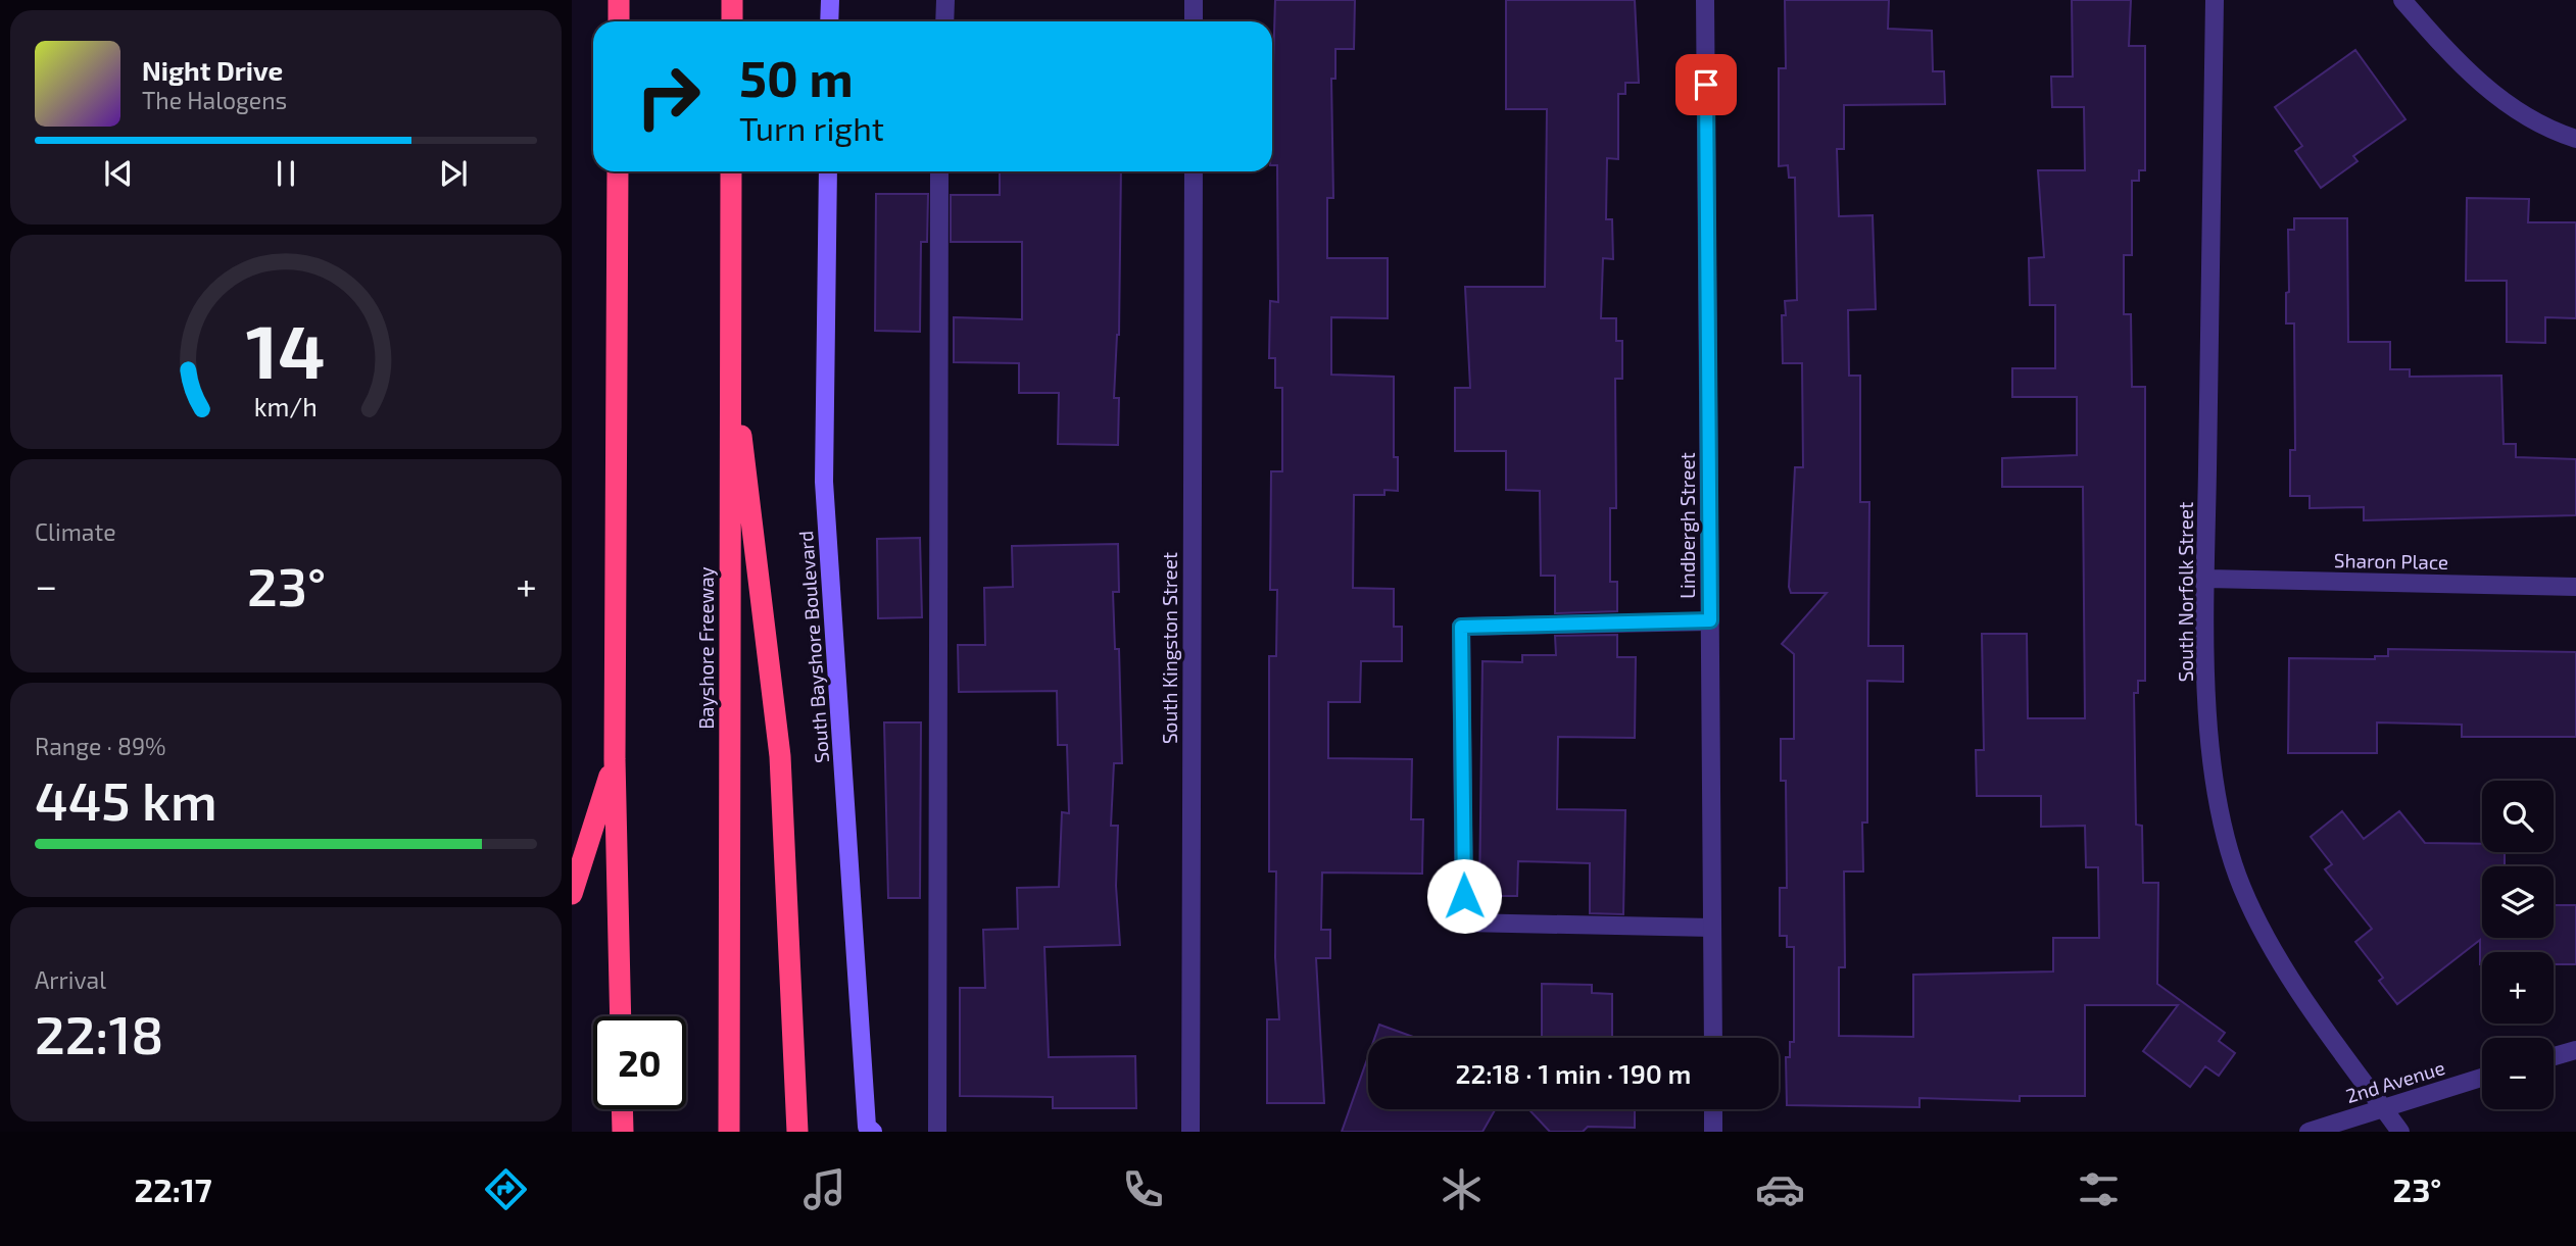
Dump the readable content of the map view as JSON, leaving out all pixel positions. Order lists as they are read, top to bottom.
{
  "streets": {
    "highway": ["Bayshore Freeway"],
    "street": [
      "Lindbergh Street",
      "Sharon Place",
      "South Norfolk Street",
      "South Bayshore Boulevard",
      "South Kingston Street",
      "2nd Avenue"
    ]
  },
  "crossings": [
    ["Sharon Place", "South Norfolk Street"],
    ["South Norfolk Street", "2nd Avenue"]
  ],
  "page": {
    "turn": ["50 m", "Turn right"],
    "song": ["Night Drive", "The Halogens"],
    "tile": [
      "Climate",
      ["Range · 89%", "445 km"],
      ["Arrival", "22:18"]
    ],
    "heat": ["−", "23°", "+"],
    "map_buttons": ["+", "−"],
    "limit": "20",
    "trip": "22:18 · 1 min · 190 m",
    "tabs": ["22:17", "23°"],
    "gauge": ["14", "km/h"]
  }
}
